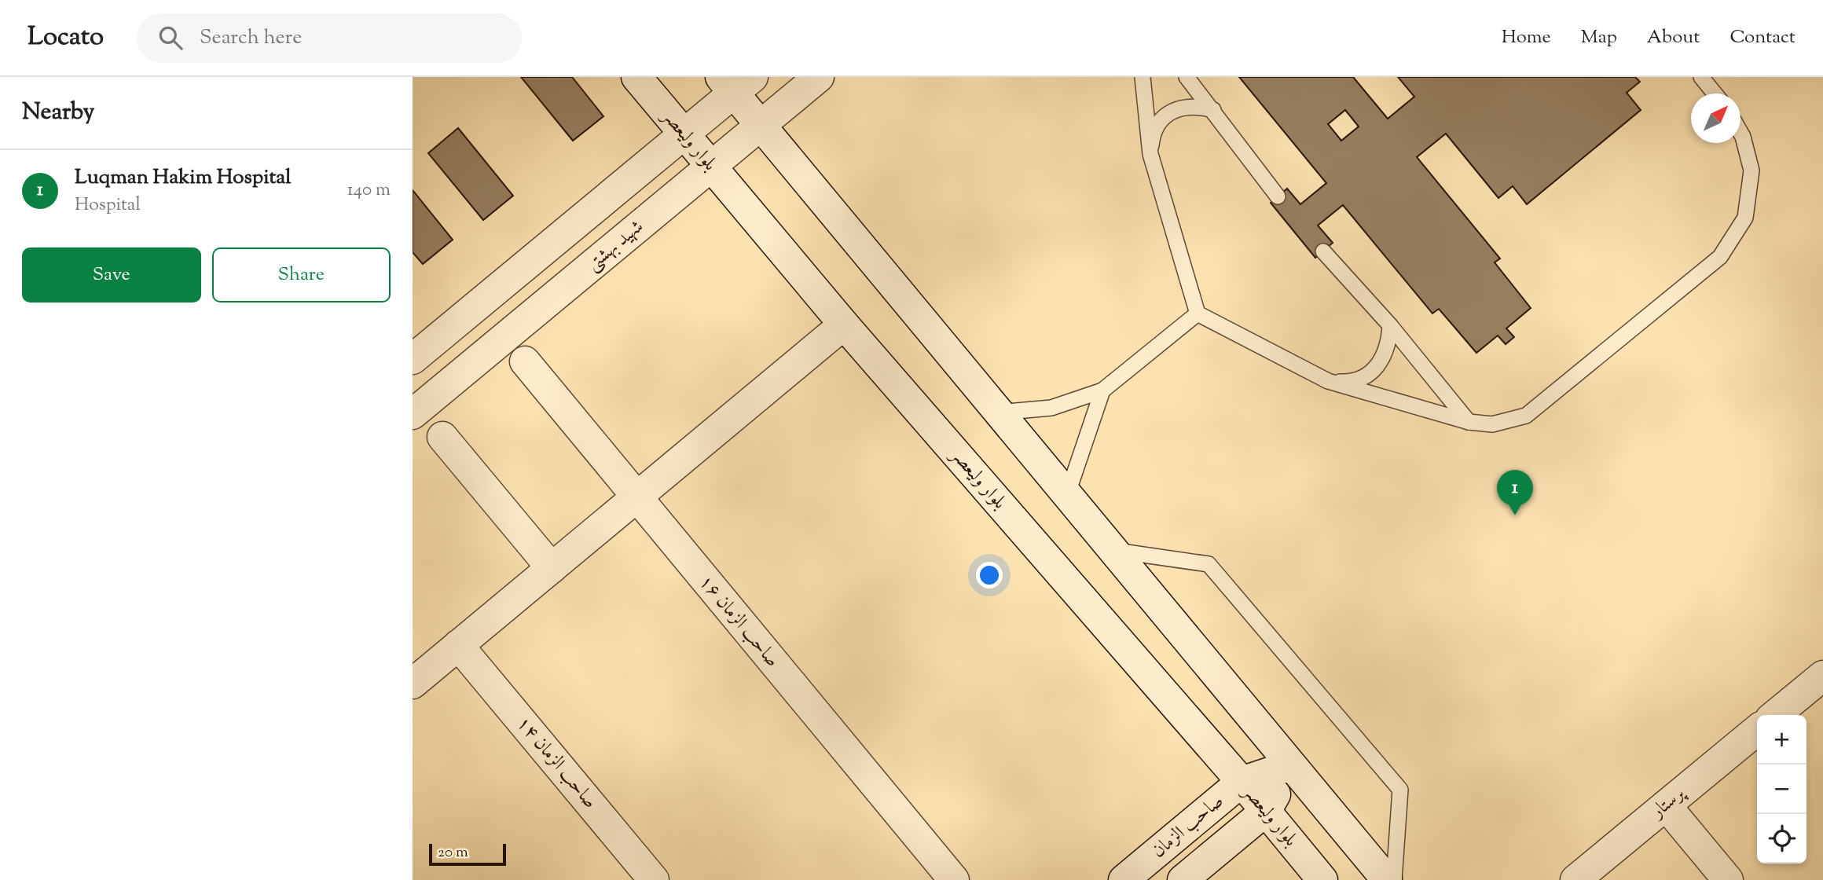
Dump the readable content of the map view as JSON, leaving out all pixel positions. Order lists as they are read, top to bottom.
{
  "streets": {
    "street": [
      "بلوار ولیعصر",
      "شهید بهشتی",
      "صاحب الزمان ۱۶",
      "صاحب الزمان ۱۴",
      "پرستار",
      "صاحب الزمان"
    ]
  },
  "crossings": [
    ["بلوار ولیعصر", "شهید بهشتی"],
    ["بلوار ولیعصر", "صاحب الزمان"]
  ],
  "scale_bar": "20 m",
  "north": "top right",
  "page": {
    "header": "Locato",
    "search": "Search here",
    "nav": [
      "Home",
      "Map",
      "About",
      "Contact"
    ],
    "heading": "Nearby",
    "list": [
      {
        "mark": "1",
        "name": "Luqman Hakim Hospital",
        "note": "Hospital",
        "value": "140 m"
      }
    ],
    "buttons": ["Save", "Share"],
    "pins": "1",
    "map_buttons": ["+", "−"],
    "scale": "20 m"
  }
}
